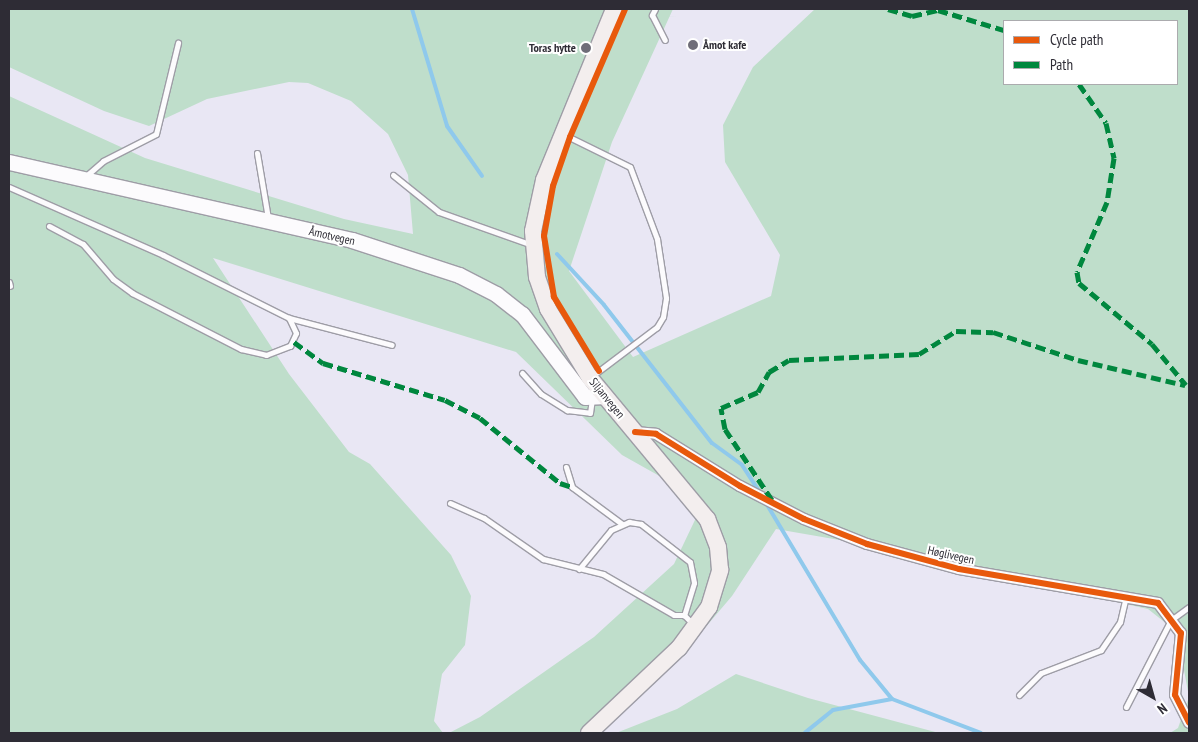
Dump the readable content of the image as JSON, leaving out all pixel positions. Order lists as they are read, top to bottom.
{
  "streets": {
    "main road": ["Åmotvegen", "Siljanvegen"],
    "street": ["Høglivegen"]
  },
  "crossings": [
    ["Åmotvegen", "Siljanvegen"],
    ["Siljanvegen", "Høglivegen"]
  ],
  "places": ["Åmot kafe", "Toras hytte"],
  "legend": ["Cycle path", "Path"],
  "north": "bottom right"
}
